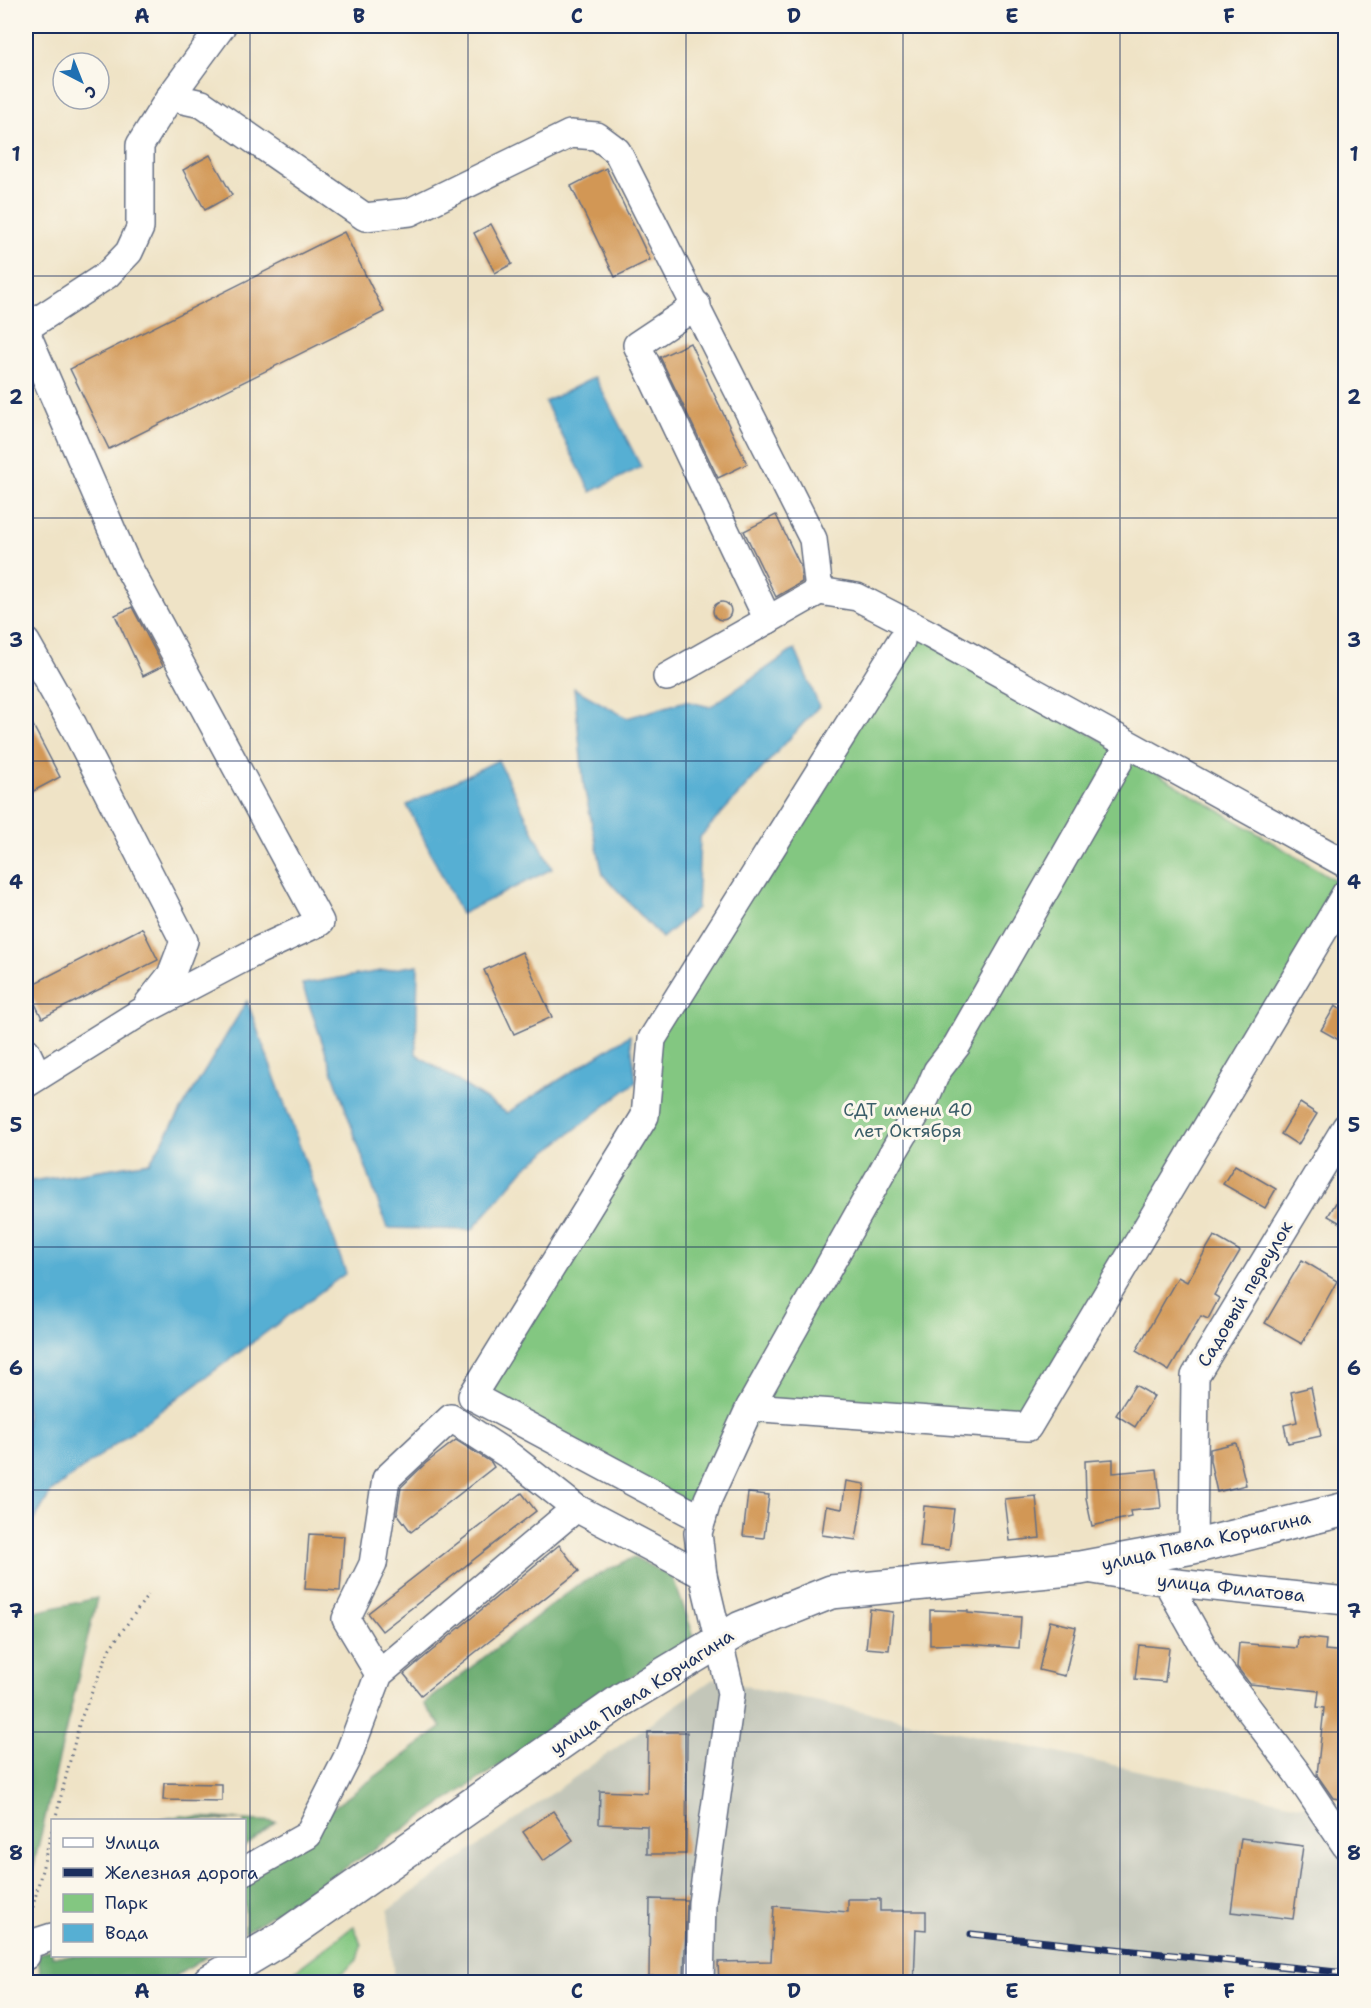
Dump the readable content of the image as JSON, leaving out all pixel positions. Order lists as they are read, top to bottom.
{
  "streets": {
    "main road": ["улица Павла Корчагина"],
    "street": ["Садовый переулок", "улица Филатова"]
  },
  "crossings": [
    ["Садовый переулок", "улица Павла Корчагина"],
    ["Садовый переулок", "улица Филатова"],
    ["улица Павла Корчагина", "улица Филатова"]
  ],
  "parks": ["СДТ имени 40 лет Октября"],
  "legend": [
    "Улица",
    "Железная дорога",
    "Парк",
    "Вода"
  ],
  "north": "bottom right",
  "grid": {
    "columns": [
      "A",
      "B",
      "C",
      "D",
      "E",
      "F"
    ],
    "rows": [
      "1",
      "2",
      "3",
      "4",
      "5",
      "6",
      "7",
      "8"
    ]
  }
}
